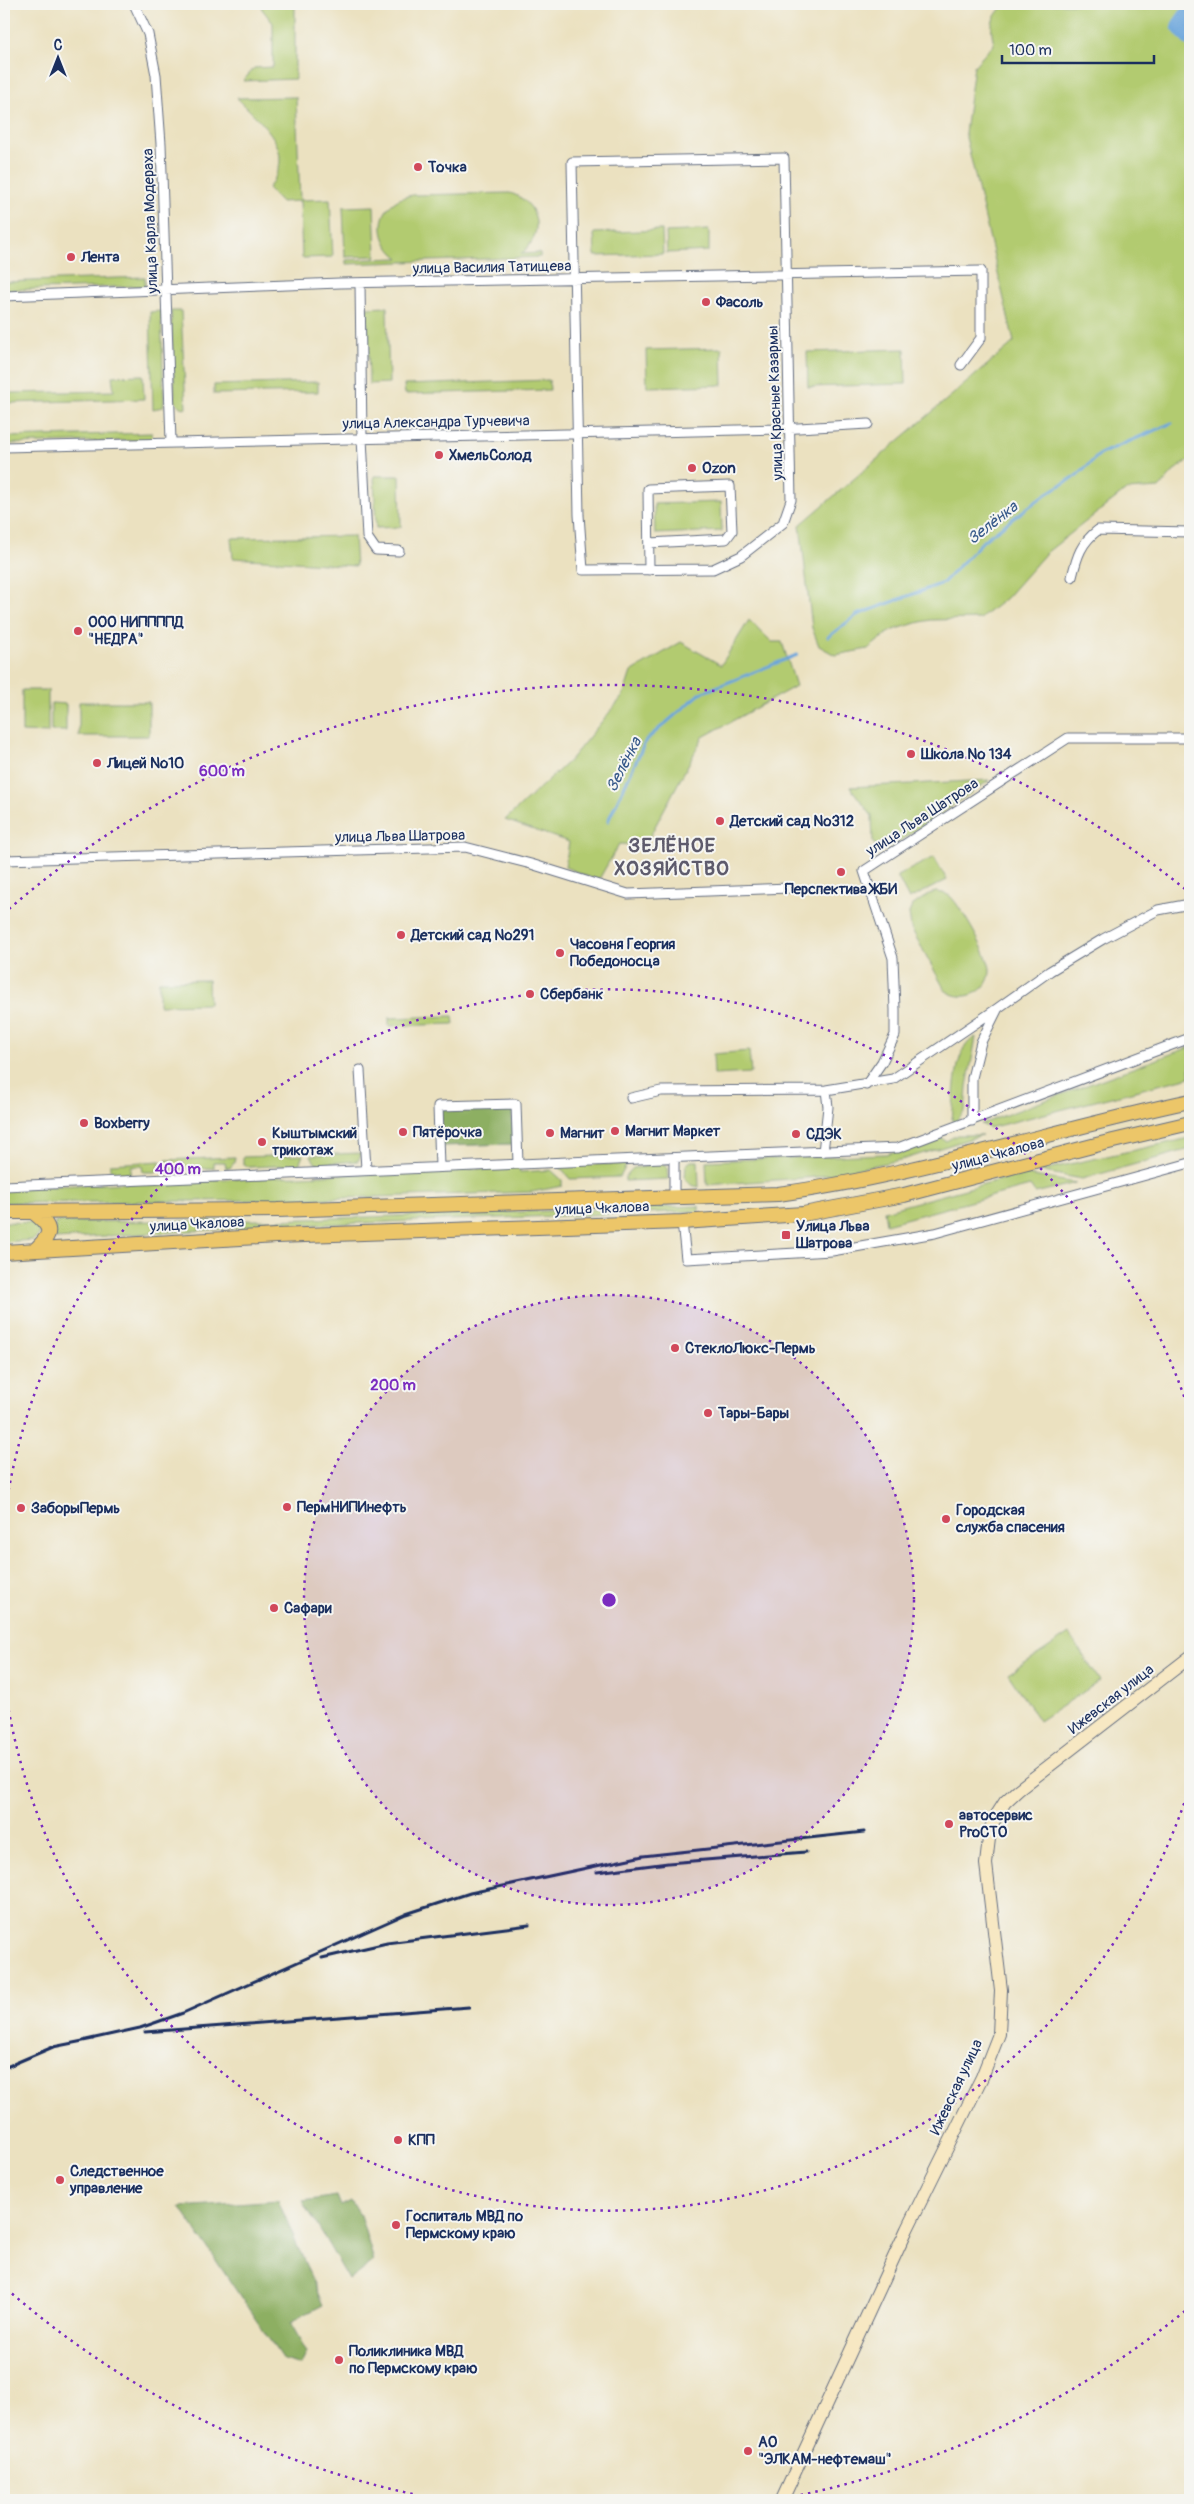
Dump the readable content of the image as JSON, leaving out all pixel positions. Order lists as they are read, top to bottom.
{
  "streets": {
    "main road": ["улица Чкалова"],
    "street": [
      "улица Карла Модераха",
      "улица Василия Татищева",
      "улица Красные Казармы",
      "улица Александра Турчевича",
      "улица Льва Шатрова",
      "Ижевская улица"
    ]
  },
  "crossings": [
    ["улица Карла Модераха", "улица Василия Татищева"],
    ["улица Карла Модераха", "улица Александра Турчевича"],
    ["улица Василия Татищева", "улица Красные Казармы"],
    ["улица Красные Казармы", "улица Александра Турчевича"]
  ],
  "districts": ["ЗЕЛЁНОЕ ХОЗЯЙСТВО"],
  "water": ["Зелёнка"],
  "places": {
    "other": [
      "Точка",
      "Лента",
      "Фасоль",
      "ХмельСолод",
      "Ozon",
      "ООО НИППППД \"НЕДРА\"",
      "Школа № 134",
      "Лицей №10",
      "Детский сад №312",
      "Перспектива ЖБИ",
      "Детский сад №291",
      "Часовня Георгия Победоносца",
      "Сбербанк",
      "Boxberry",
      "Магнит Маркет",
      "Пятёрочка",
      "Магнит",
      "СДЭК",
      "Кыштымский трикотаж",
      "СтеклоЛюкс-Пермь",
      "Тары-Бары",
      "ПермНИПИнефть",
      "ЗаборыПермь",
      "Городская служба спасения",
      "Сафари",
      "автосервис ProСТО",
      "КПП",
      "Следственное управление",
      "Госпиталь МВД по Пермскому краю",
      "Поликлиника МВД по Пермскому краю",
      "АО \"ЭЛКАМ-нефтемаш\""
    ],
    "transit": ["Улица Льва Шатрова"]
  },
  "scale_bar": "100 m",
  "north": "top",
  "rings": ["600 m", "400 m", "200 m"]
}
